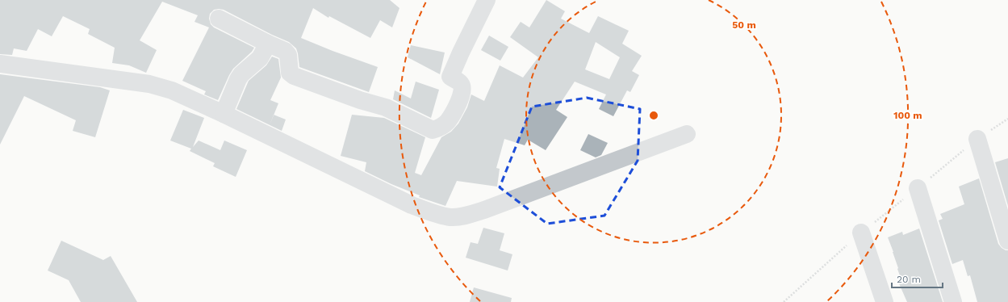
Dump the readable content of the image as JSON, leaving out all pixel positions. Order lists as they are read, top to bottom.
{
  "scale_bar": "20 m",
  "rings": ["50 m", "100 m"]
}
